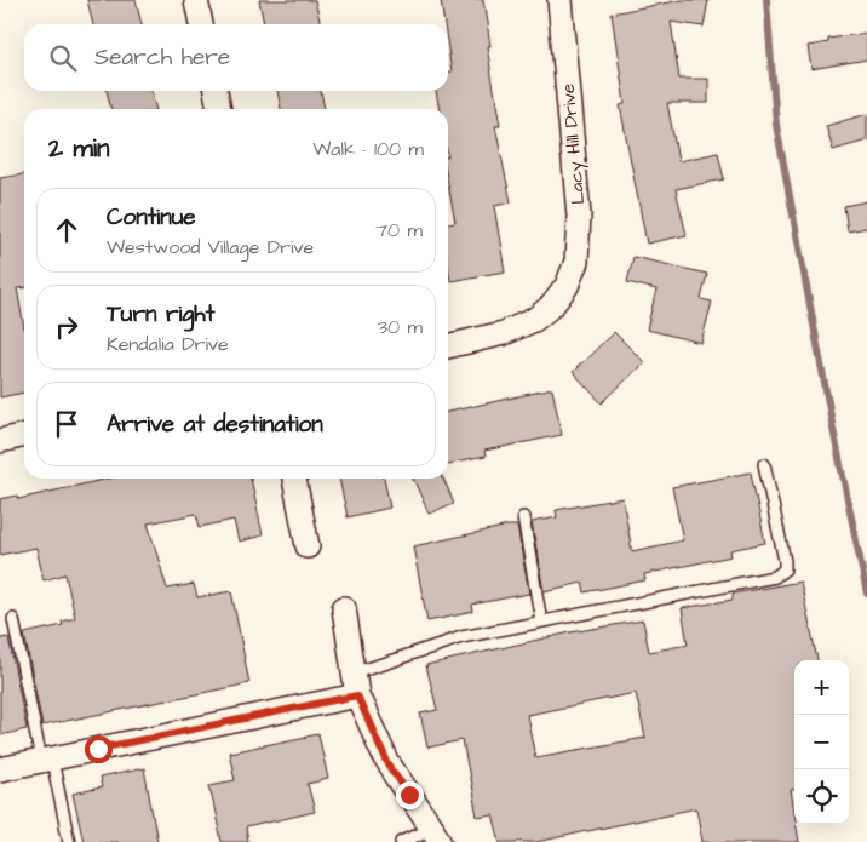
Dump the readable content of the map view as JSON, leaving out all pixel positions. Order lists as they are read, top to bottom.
{
  "streets": {
    "street": ["Lacy Hill Drive"]
  },
  "page": {
    "search": "Search here",
    "heading": ["2 min", "Walk · 100 m"],
    "list": [
      ["Continue", "Westwood Village Drive", "70 m"],
      ["Turn right", "Kendalia Drive", "30 m"],
      "Arrive at destination"
    ],
    "map_buttons": ["+", "−"]
  }
}
